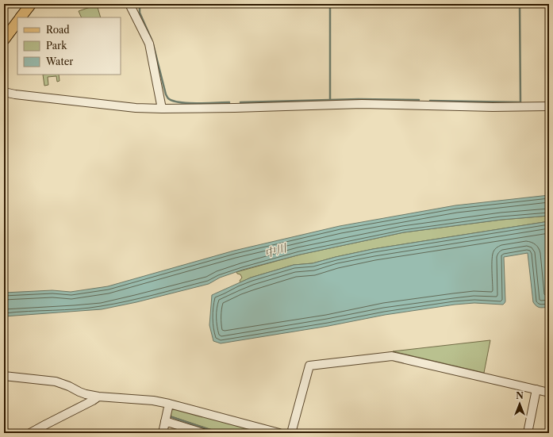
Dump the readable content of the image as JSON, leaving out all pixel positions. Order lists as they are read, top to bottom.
{
  "water": ["中川"],
  "legend": ["Road", "Park", "Water"],
  "north": "top"
}
